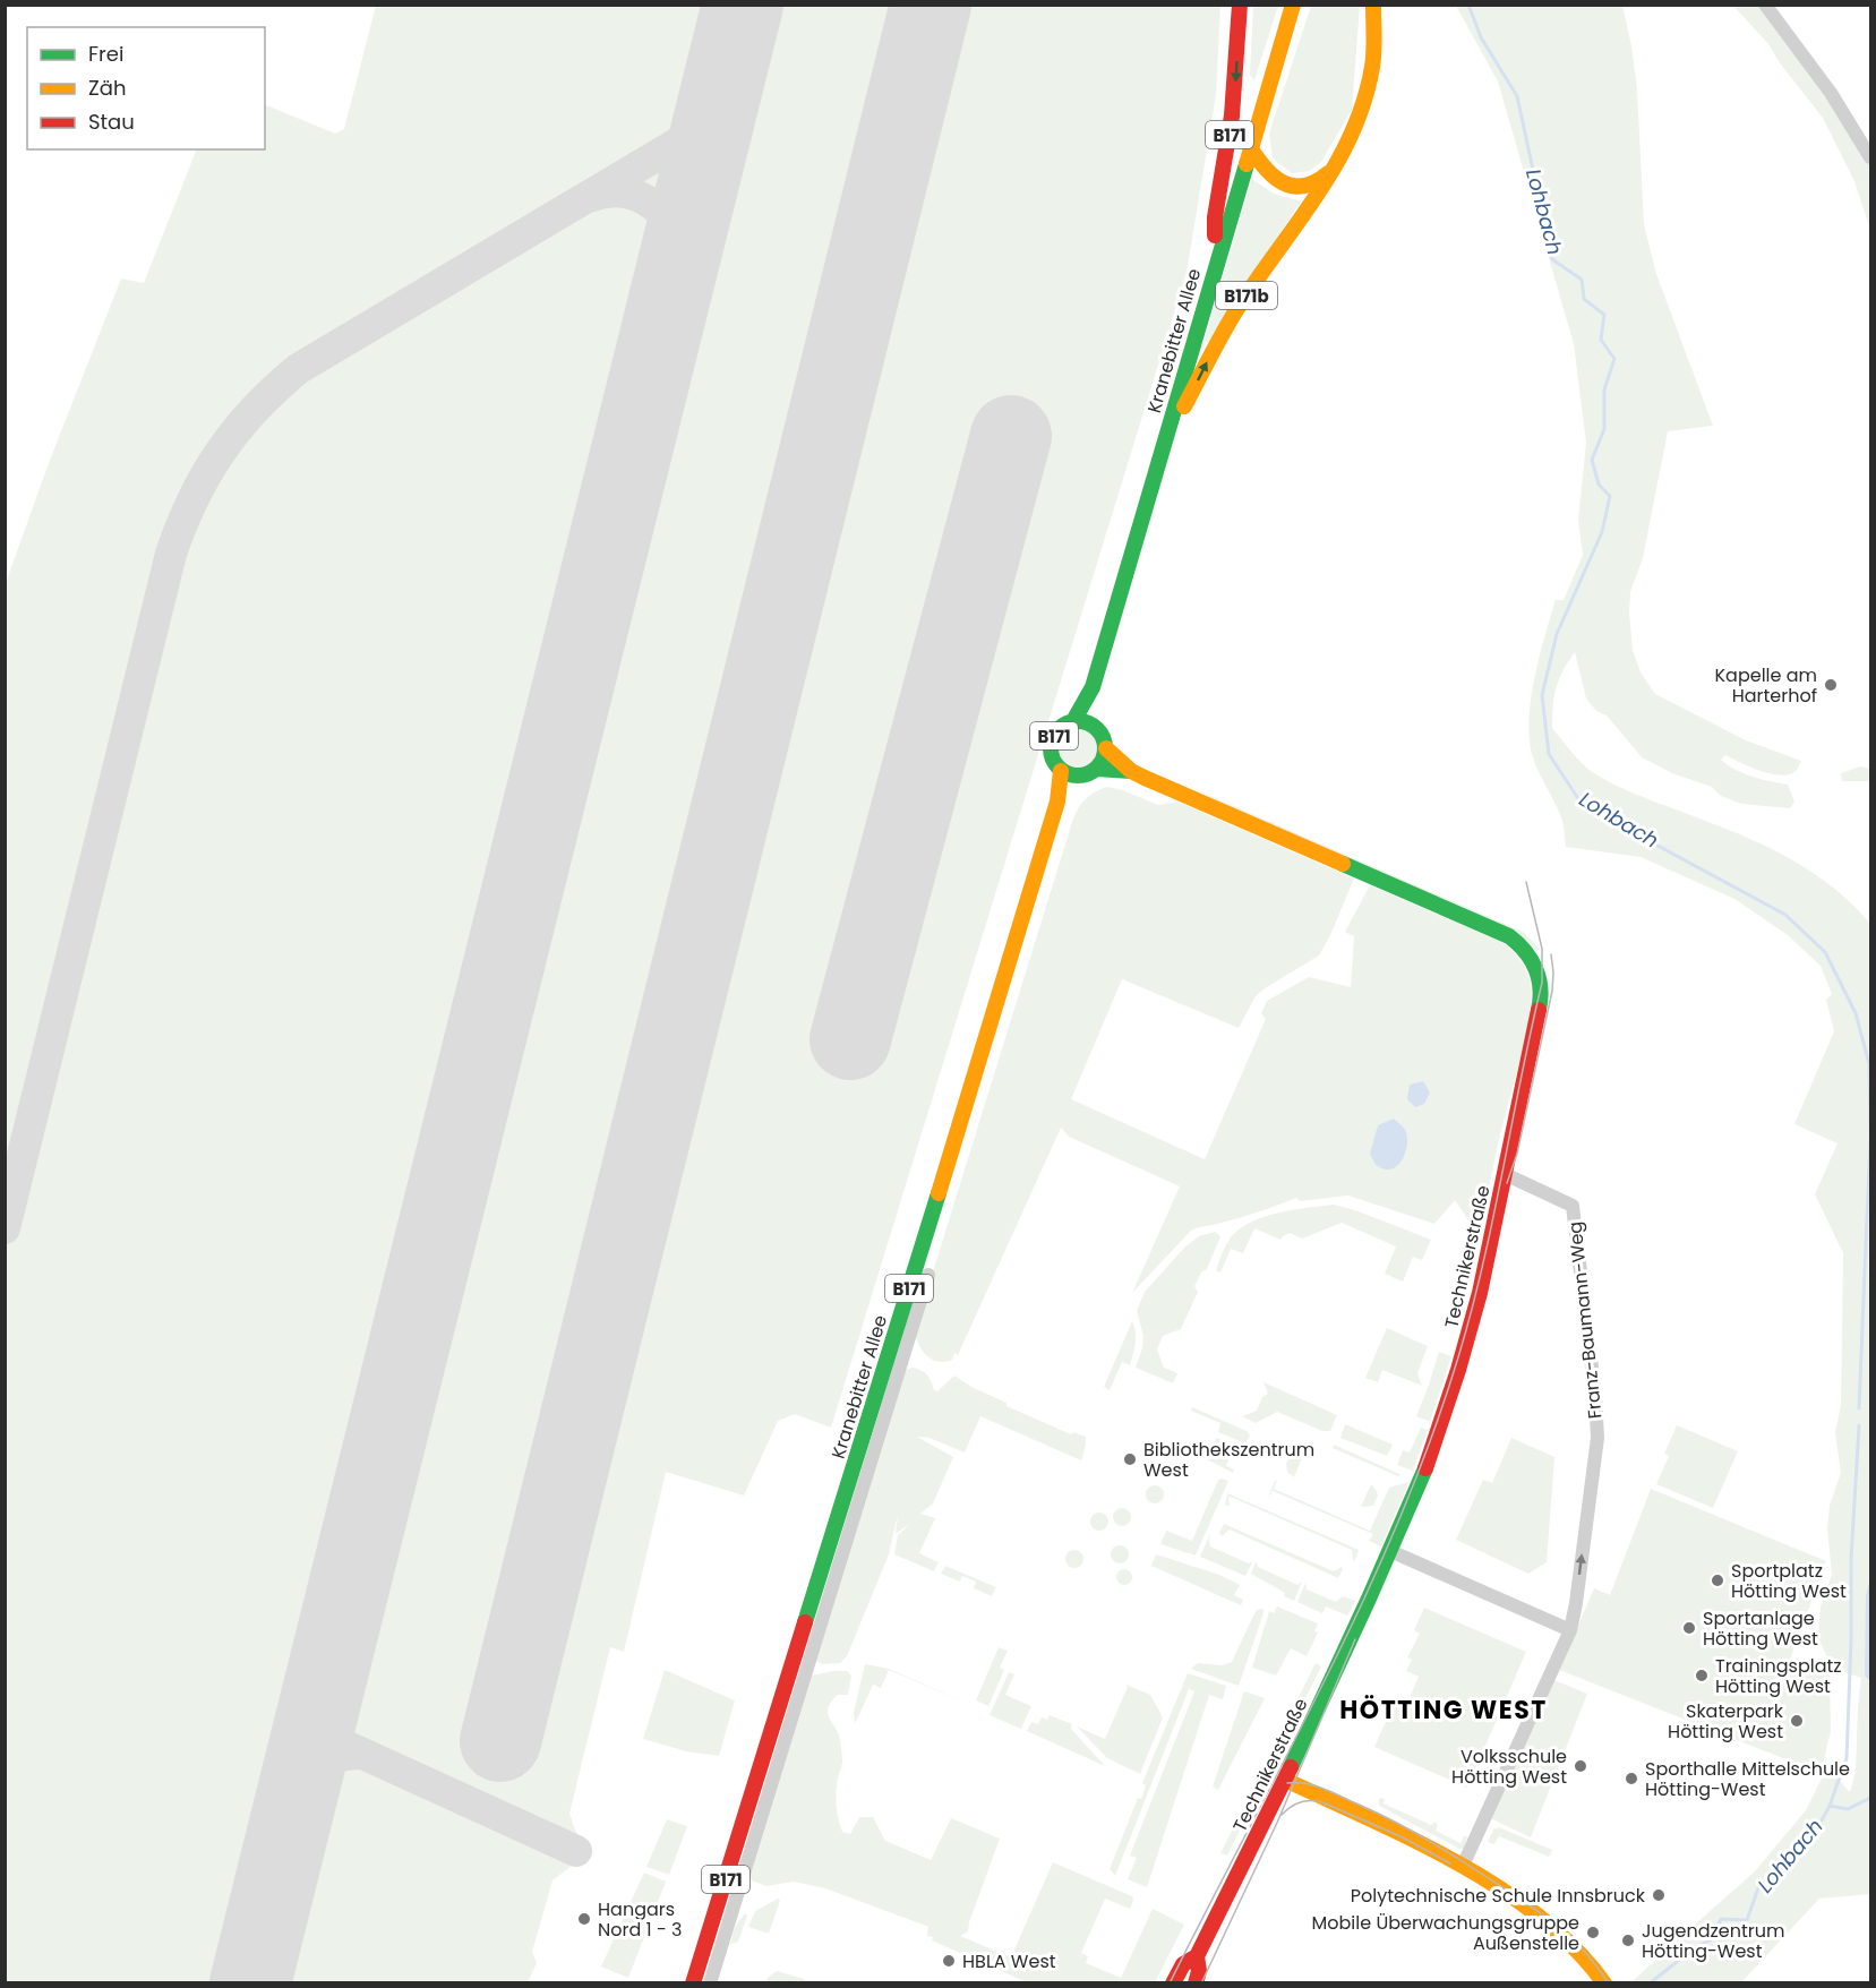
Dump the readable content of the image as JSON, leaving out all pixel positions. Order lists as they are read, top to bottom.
{
  "streets": {
    "main road": [
      "B171",
      "B171b",
      "Kranebitter Allee",
      "Technikerstraße"
    ],
    "street": ["Franz-Baumann-Weg"]
  },
  "crossings": [
    ["B171", "Kranebitter Allee"],
    ["B171", "Technikerstraße"],
    ["B171b", "Kranebitter Allee"],
    ["Kranebitter Allee", "Technikerstraße"],
    ["Technikerstraße", "Franz-Baumann-Weg"]
  ],
  "one_way": ["Franz-Baumann-Weg"],
  "districts": ["HÖTTING WEST"],
  "water": ["Lohbach"],
  "places": [
    "Kapelle am Harterhof",
    "Bibliothekszentrum West",
    "Sportplatz Hötting West",
    "Sportanlage Hötting West",
    "Trainingsplatz Hötting West",
    "Skaterpark Hötting West",
    "Volksschule Hötting West",
    "Sporthalle Mittelschule Hötting-West",
    "Polytechnische Schule Innsbruck",
    "Hangars Nord 1 - 3",
    "Mobile Überwachungsgruppe Außenstelle",
    "Jugendzentrum Hötting-West",
    "HBLA West"
  ],
  "legend": ["Frei", "Zäh", "Stau"]
}
